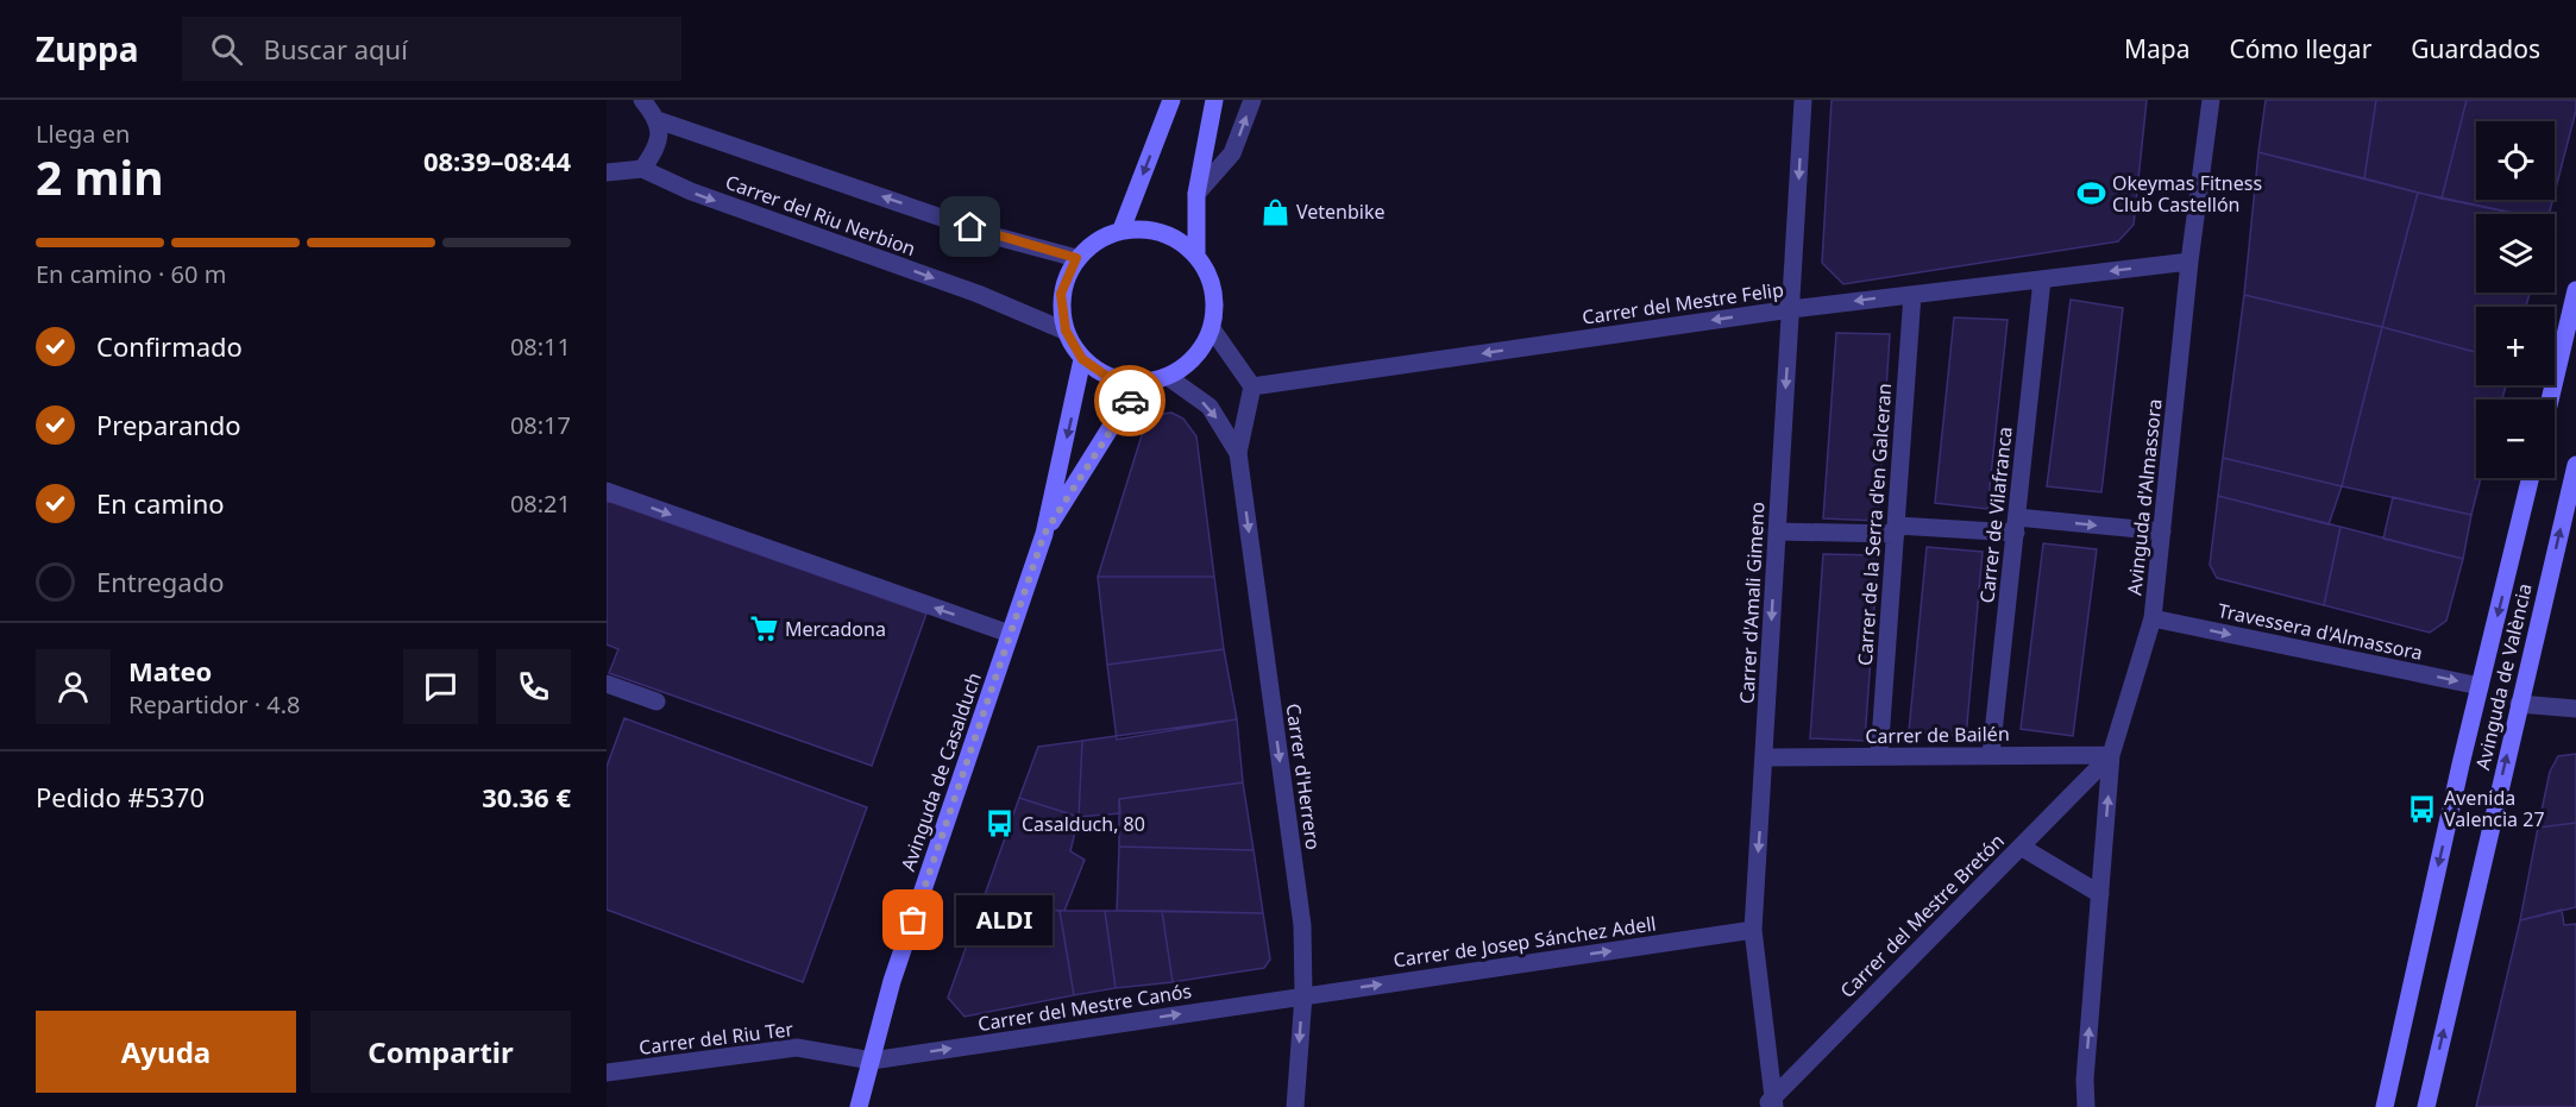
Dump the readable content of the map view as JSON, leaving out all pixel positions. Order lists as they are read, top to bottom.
{
  "streets": {
    "main road": ["Avinguda de València", "Avinguda de Casalduch"],
    "street": [
      "Carrer del Riu Nerbion",
      "Carrer del Mestre Felip",
      "Avinguda d'Almassora",
      "Carrer de Vilafranca",
      "Carrer de la Serra d'en Galceran",
      "Carrer d'Amali Gimeno",
      "Travessera d'Almassora",
      "Carrer de Bailén",
      "Carrer d'Herrero",
      "Carrer del Mestre Bretón",
      "Carrer de Josep Sánchez Adell",
      "Carrer del Mestre Canós",
      "Carrer del Riu Ter"
    ]
  },
  "crossings": [
    ["Carrer del Riu Nerbion", "Avinguda de Casalduch"],
    ["Carrer del Riu Nerbion", "Carrer d'Herrero"],
    ["Carrer del Mestre Felip", "Avinguda d'Almassora"],
    ["Carrer del Mestre Felip", "Carrer de Vilafranca"],
    ["Carrer del Mestre Felip", "Carrer de la Serra d'en Galceran"],
    ["Carrer del Mestre Felip", "Carrer d'Amali Gimeno"],
    ["Carrer del Mestre Felip", "Carrer d'Herrero"],
    ["Avinguda d'Almassora", "Travessera d'Almassora"],
    ["Avinguda d'Almassora", "Carrer de Bailén"],
    ["Avinguda d'Almassora", "Carrer del Mestre Bretón"],
    ["Carrer de Vilafranca", "Carrer de Bailén"],
    ["Carrer de la Serra d'en Galceran", "Carrer de Bailén"],
    ["Carrer d'Amali Gimeno", "Carrer de Bailén"],
    ["Carrer d'Amali Gimeno", "Carrer del Mestre Bretón"],
    ["Carrer d'Amali Gimeno", "Carrer de Josep Sánchez Adell"],
    ["Travessera d'Almassora", "Avinguda de València"],
    ["Carrer de Bailén", "Carrer del Mestre Bretón"],
    ["Avinguda de Casalduch", "Carrer d'Herrero"],
    ["Avinguda de Casalduch", "Carrer del Mestre Canós"],
    ["Avinguda de Casalduch", "Carrer del Riu Ter"],
    ["Carrer d'Herrero", "Carrer de Josep Sánchez Adell"],
    ["Carrer d'Herrero", "Carrer del Mestre Canós"],
    ["Carrer de Josep Sánchez Adell", "Carrer del Mestre Canós"],
    ["Carrer del Mestre Canós", "Carrer del Riu Ter"]
  ],
  "one_way": [
    "Carrer del Mestre Felip",
    "Carrer d'Amali Gimeno",
    "Travessera d'Almassora",
    "Carrer d'Herrero",
    "Carrer de Josep Sánchez Adell",
    "Carrer del Mestre Canós"
  ],
  "places": {
    "sports": ["Okeymas Fitness Club Castellón"],
    "shop": ["Vetenbike"],
    "supermarket": ["Mercadona"],
    "bus stop": ["Avenida Valencia 27", "Casalduch, 80"],
    "other": ["ALDI"]
  },
  "page": {
    "header": "Zuppa",
    "search": "Buscar aquí",
    "nav": ["Mapa", "Cómo llegar", "Guardados"],
    "heading": ["2 min", "Llega en", "08:39–08:44"],
    "panel": [
      "Mateo",
      "Repartidor · 4.8",
      "Pedido #5370",
      "30.36 €"
    ],
    "map_buttons": ["+", "−"],
    "bar": "En camino · 60 m",
    "list": [
      ["Confirmado", "08:11"],
      ["Preparando", "08:17"],
      ["En camino", "08:21"],
      "Entregado"
    ],
    "bubble": "ALDI",
    "buttons": ["Ayuda", "Compartir"]
  }
}
